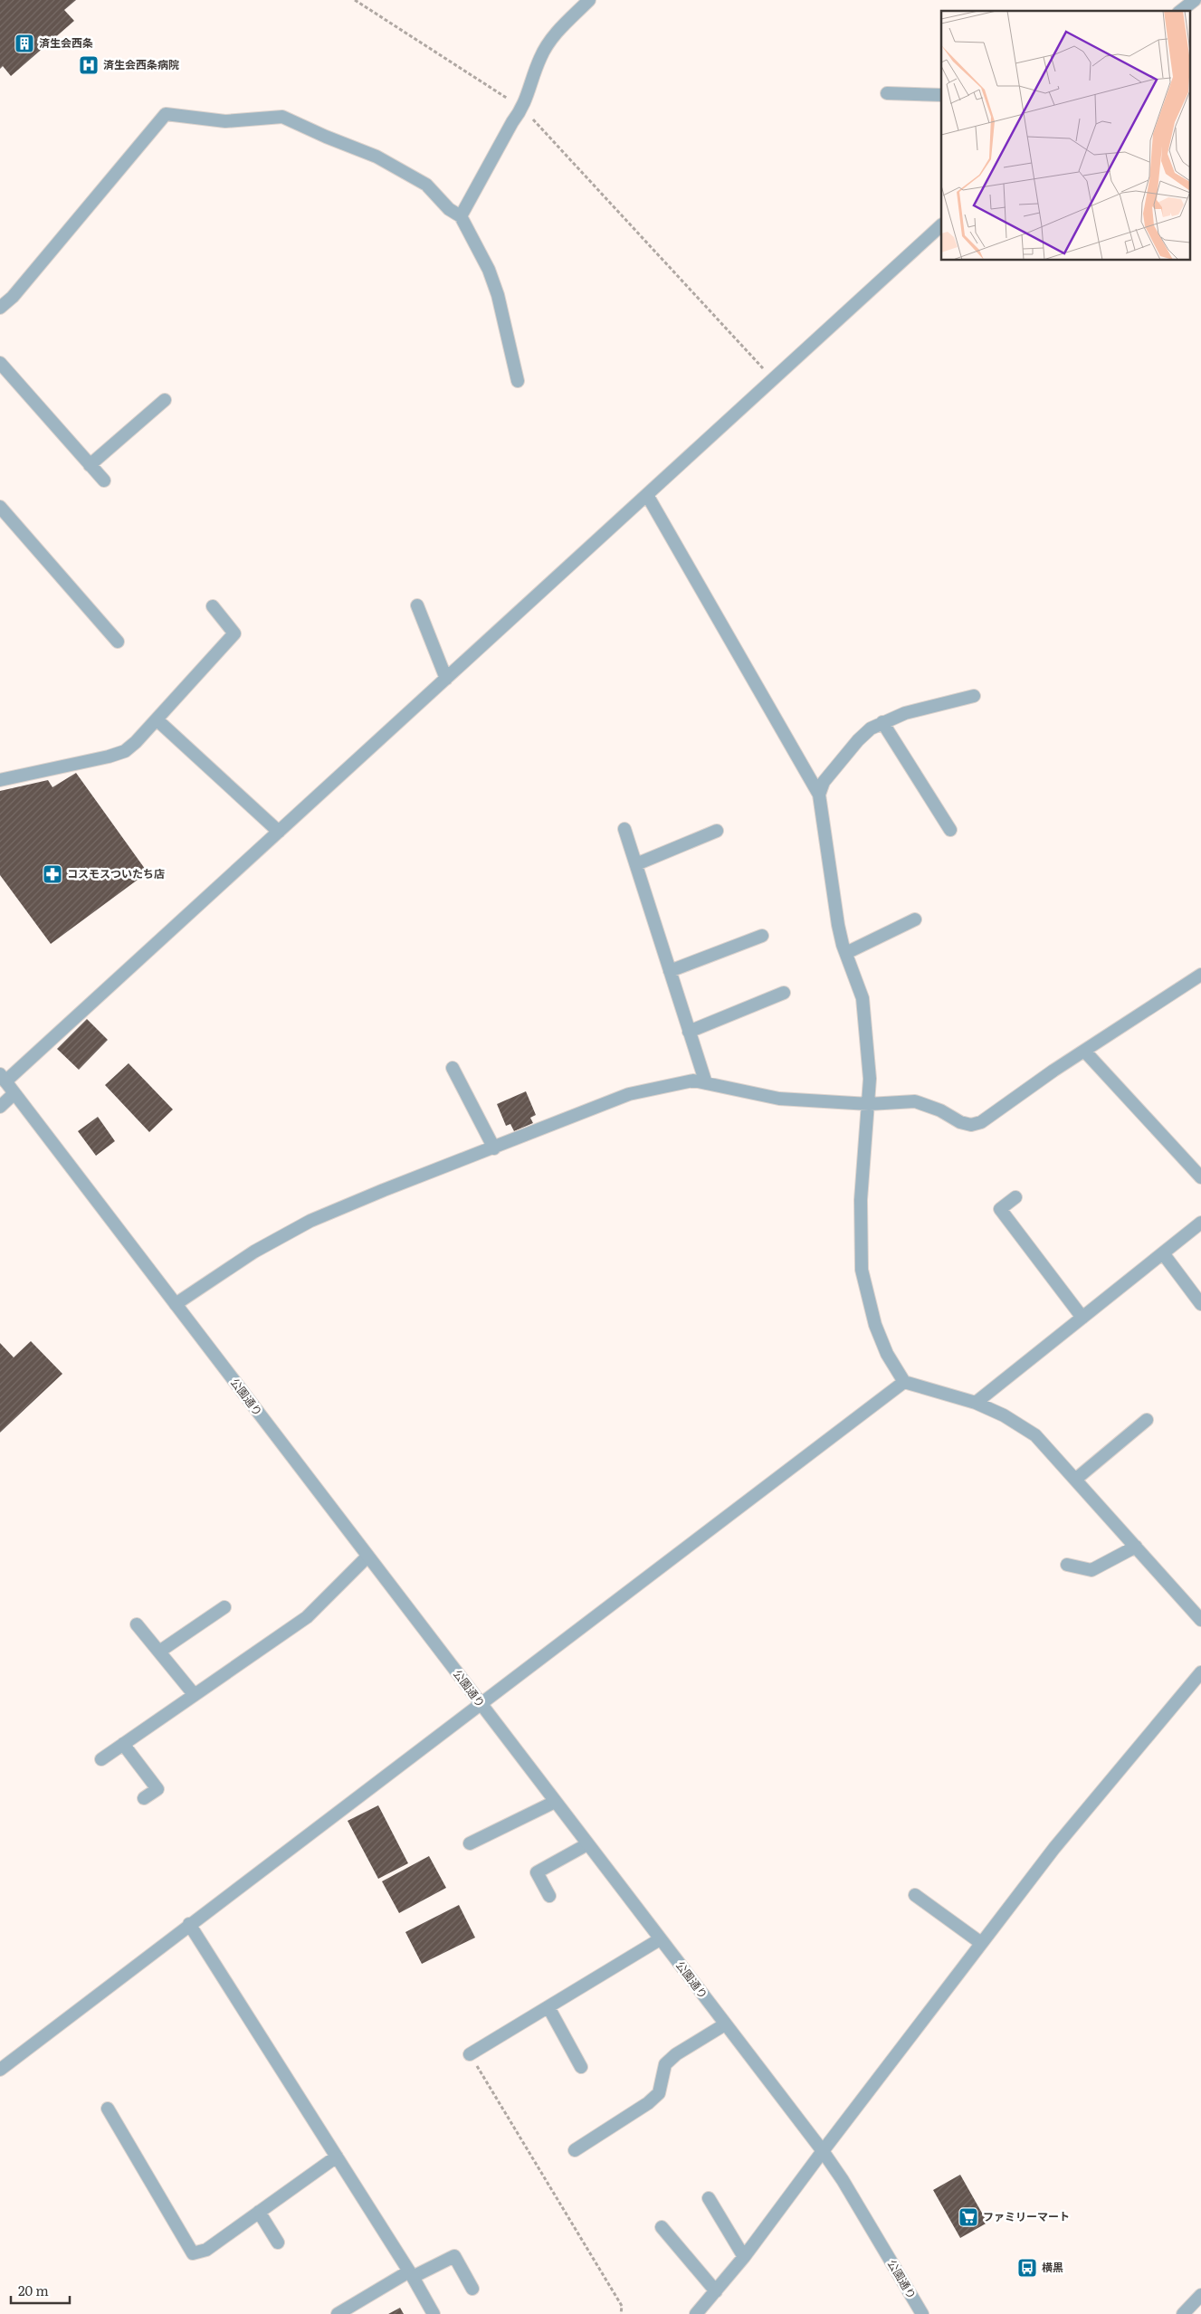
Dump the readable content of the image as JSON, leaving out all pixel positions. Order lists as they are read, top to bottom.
{
  "streets": {
    "street": ["公園通り"]
  },
  "places": {
    "building": ["済生会西条"],
    "hospital": ["済生会西条病院"],
    "pharmacy": ["コスモスついたち店"],
    "supermarket": ["ファミリーマート"],
    "bus stop": ["横黒"]
  },
  "scale_bar": "20 m"
}
